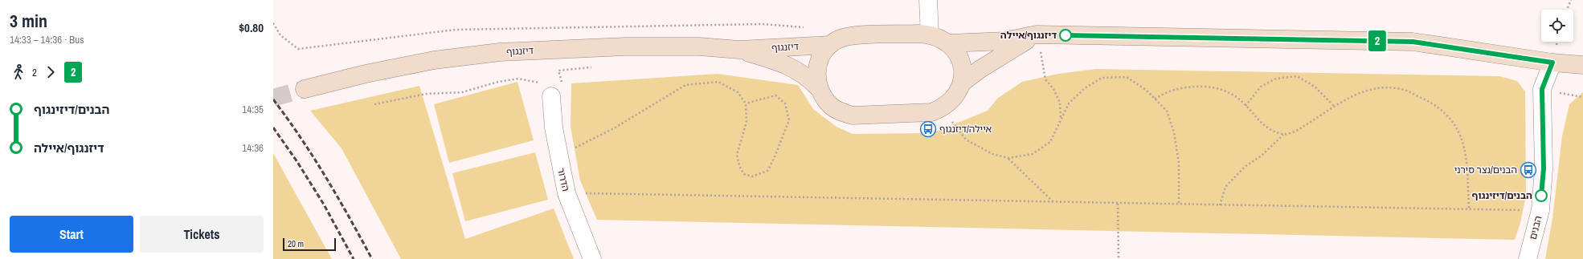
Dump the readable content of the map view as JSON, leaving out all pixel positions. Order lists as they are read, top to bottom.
{
  "streets": {
    "street": ["דיזנגוף", "הדרור", "הבנים"]
  },
  "places": {
    "other": ["דיזנגוף/איילה", "הבנים/דיזינגוף"],
    "bus stop": ["איילה/דיזנגוף", "הבנים/נצר סירני"]
  },
  "lines": ["bus line 2"],
  "scale_bar": "20 m",
  "page": {
    "heading": ["3 min", "14:33 – 14:36 · Bus", "$0.80"],
    "on_map": "2",
    "legs": ["2", "2"],
    "list": [
      {
        "name": "הבנים/דיזינגוף",
        "value": "14:35"
      },
      {
        "name": "דיזנגוף/איילה",
        "value": "14:36"
      }
    ],
    "buttons": ["Start", "Tickets"],
    "scale": "20 m"
  }
}
